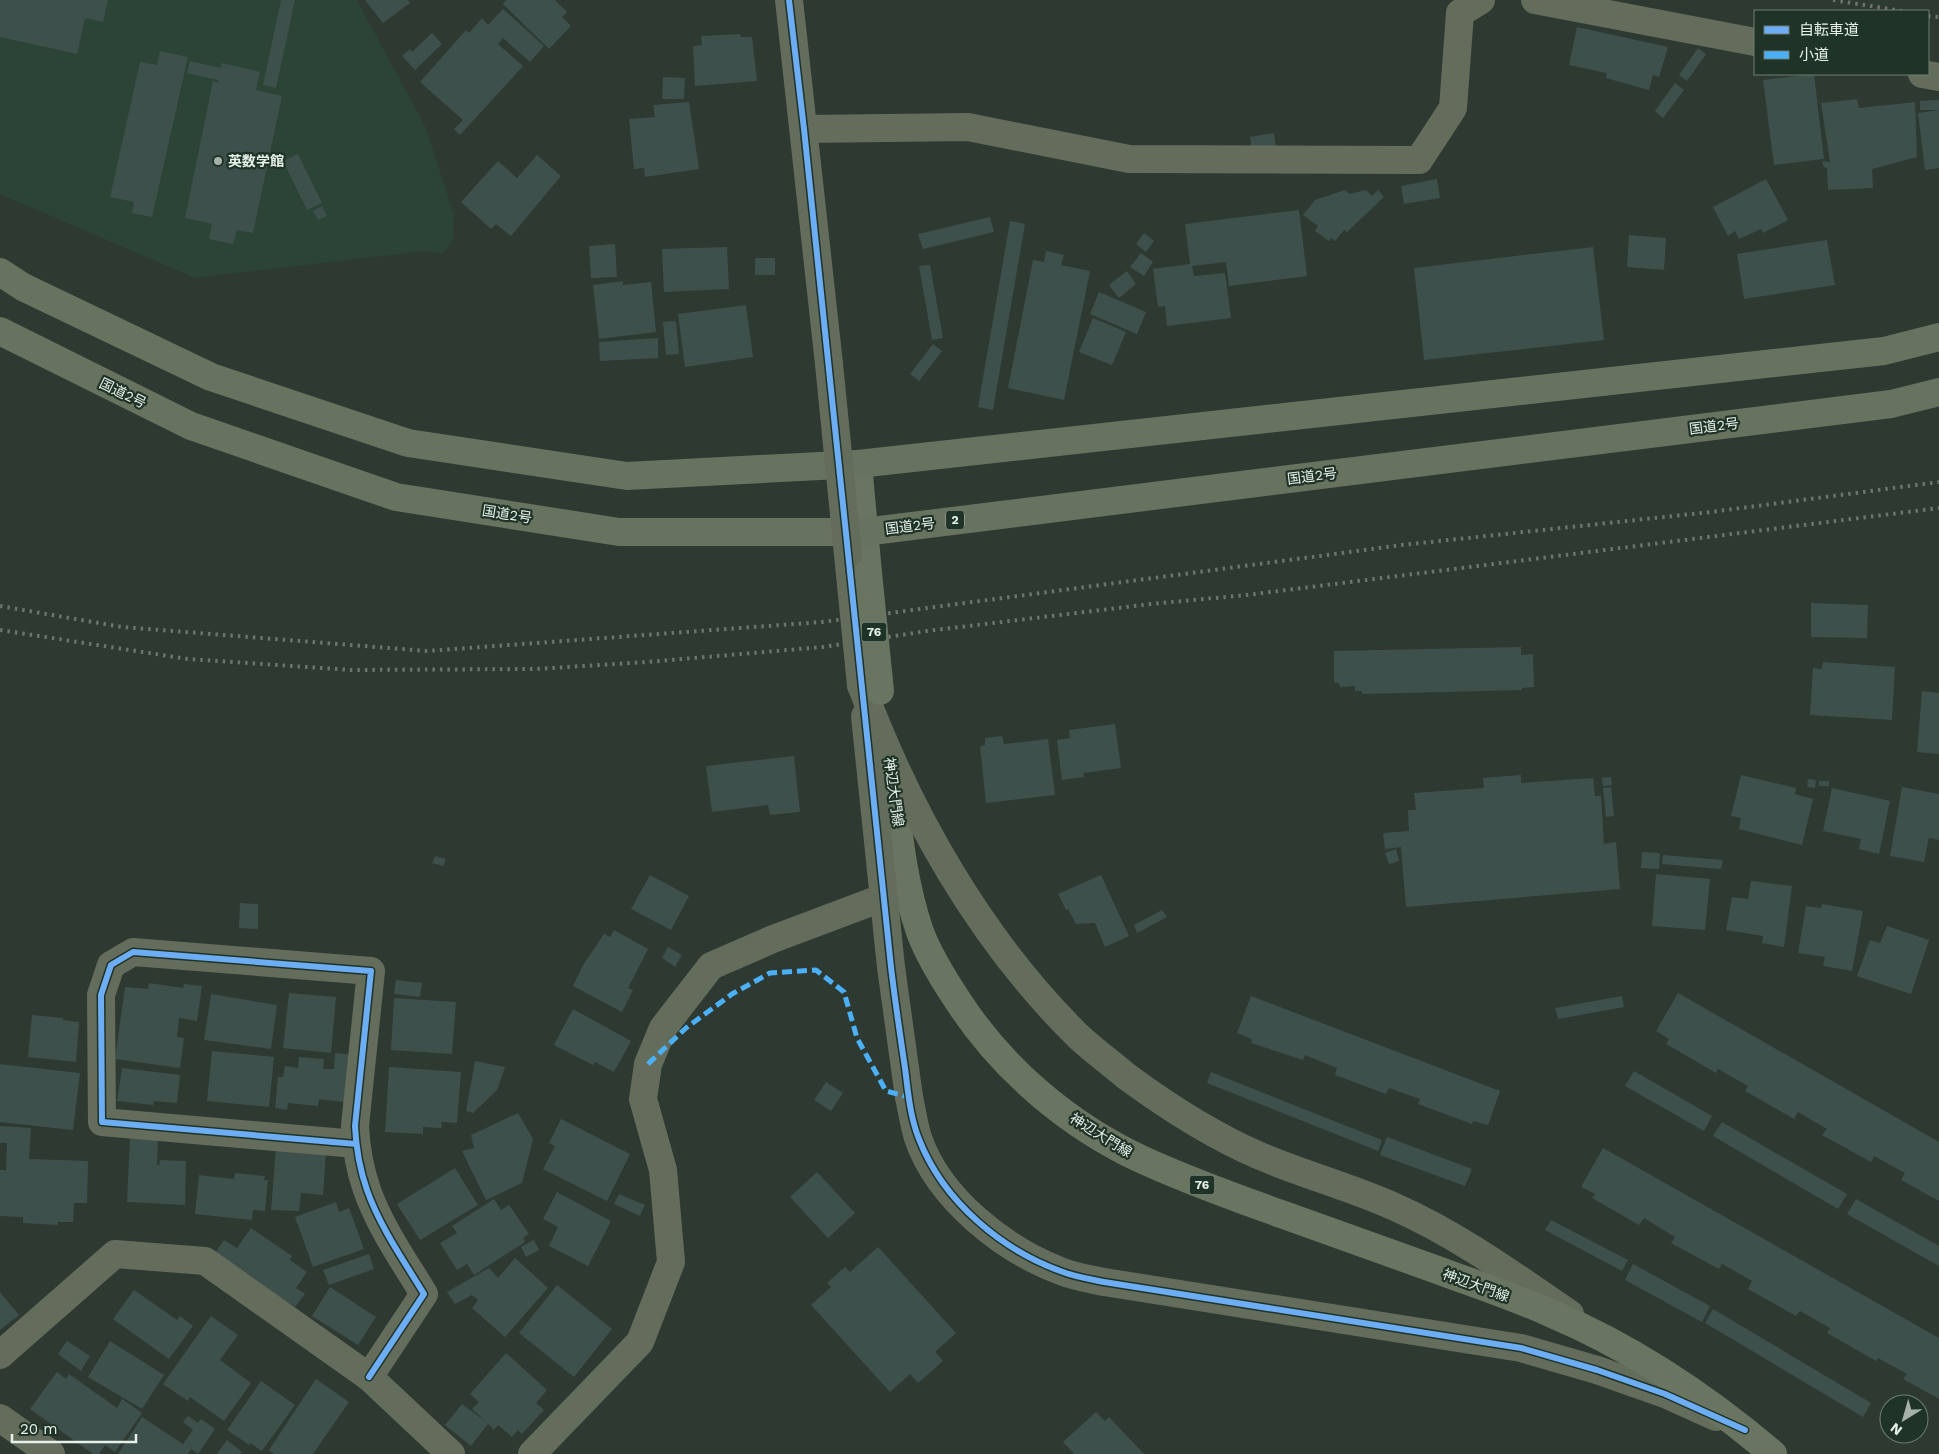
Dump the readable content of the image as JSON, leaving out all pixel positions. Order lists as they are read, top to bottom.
{
  "streets": {
    "highway": ["国道2号", "2"],
    "main road": ["76", "神辺大門線"]
  },
  "crossings": [
    ["国道2号", "神辺大門線"]
  ],
  "places": ["英数学館"],
  "legend": ["自転車道", "小道"],
  "scale_bar": "20 m",
  "north": "bottom left"
}
